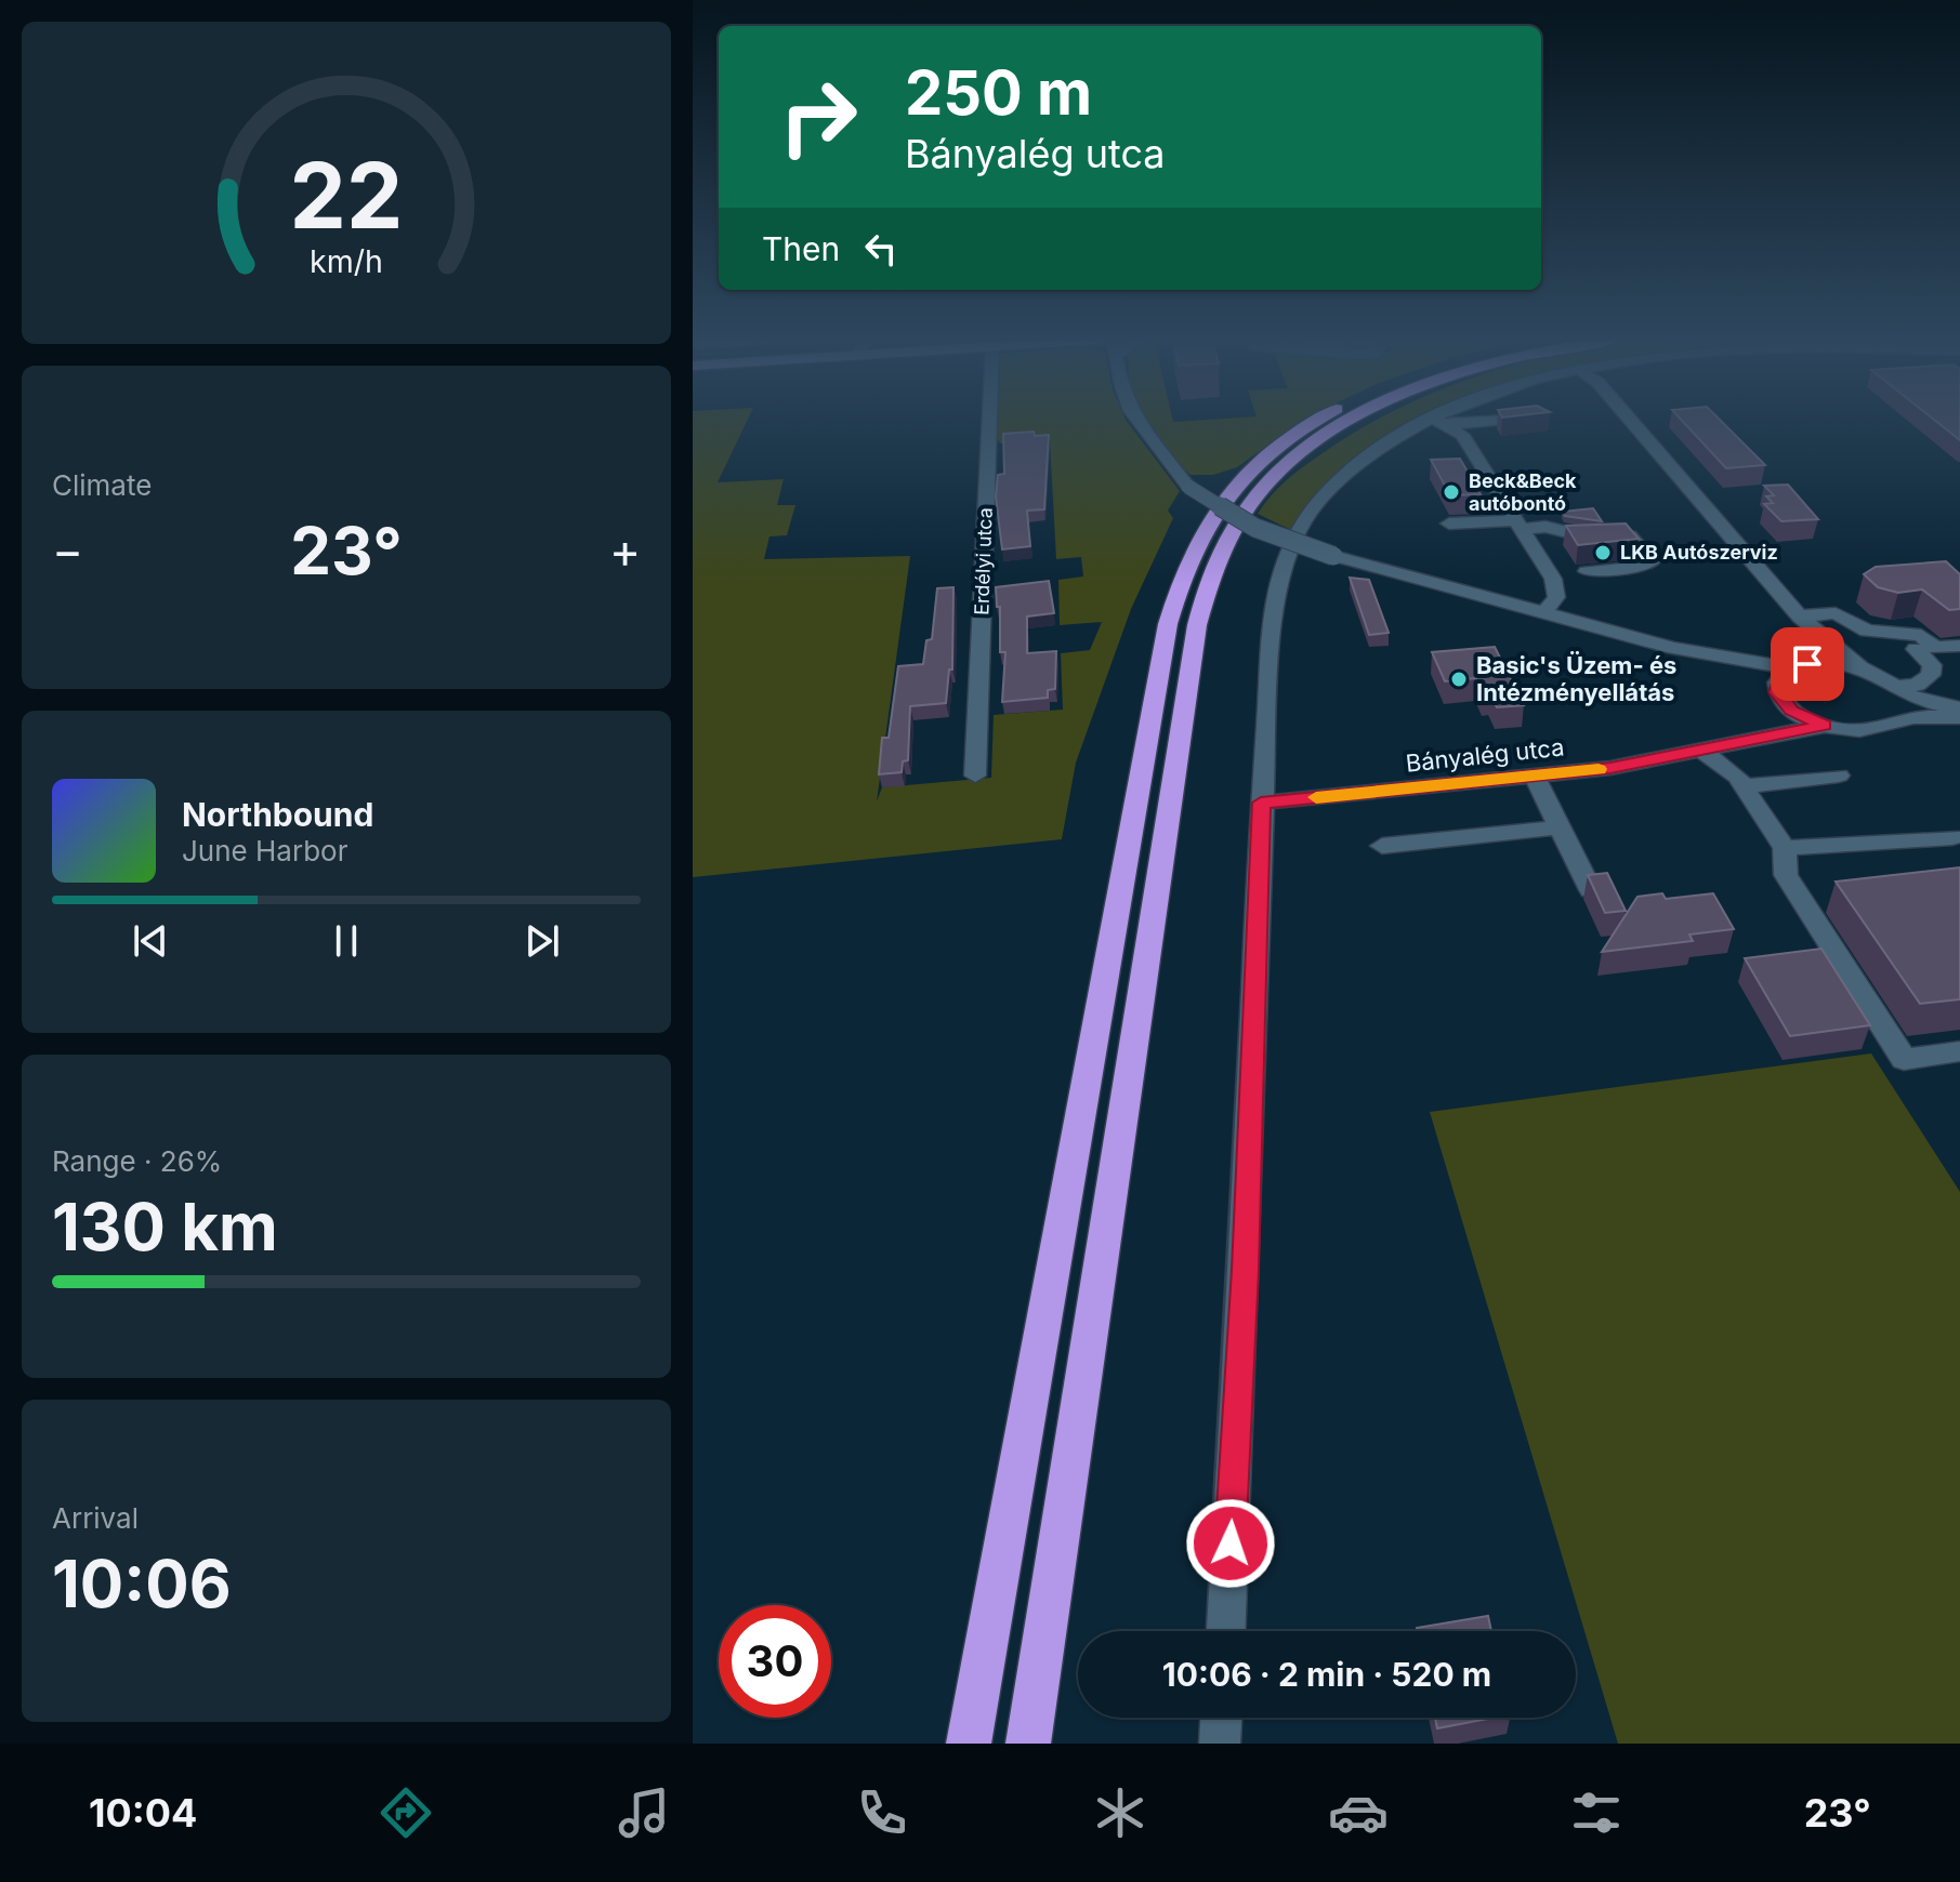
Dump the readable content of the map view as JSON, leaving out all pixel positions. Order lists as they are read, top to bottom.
{
  "streets": {
    "street": ["Erdélyi utca", "Bányalég utca"]
  },
  "places": ["Beck&Beck autóbontó", "LKB Autószerviz", "Basic's Üzem- és Intézményellátás"],
  "page": {
    "turn": ["250 m", "Bányalég utca"],
    "then": "Then",
    "tile": [
      "Climate",
      ["Range · 26%", "130 km"],
      ["Arrival", "10:06"]
    ],
    "heat": ["−", "23°", "+"],
    "song": ["Northbound", "June Harbor"],
    "limit": "30",
    "trip": "10:06 · 2 min · 520 m",
    "tabs": ["10:04", "23°"],
    "gauge": ["22", "km/h"]
  }
}
